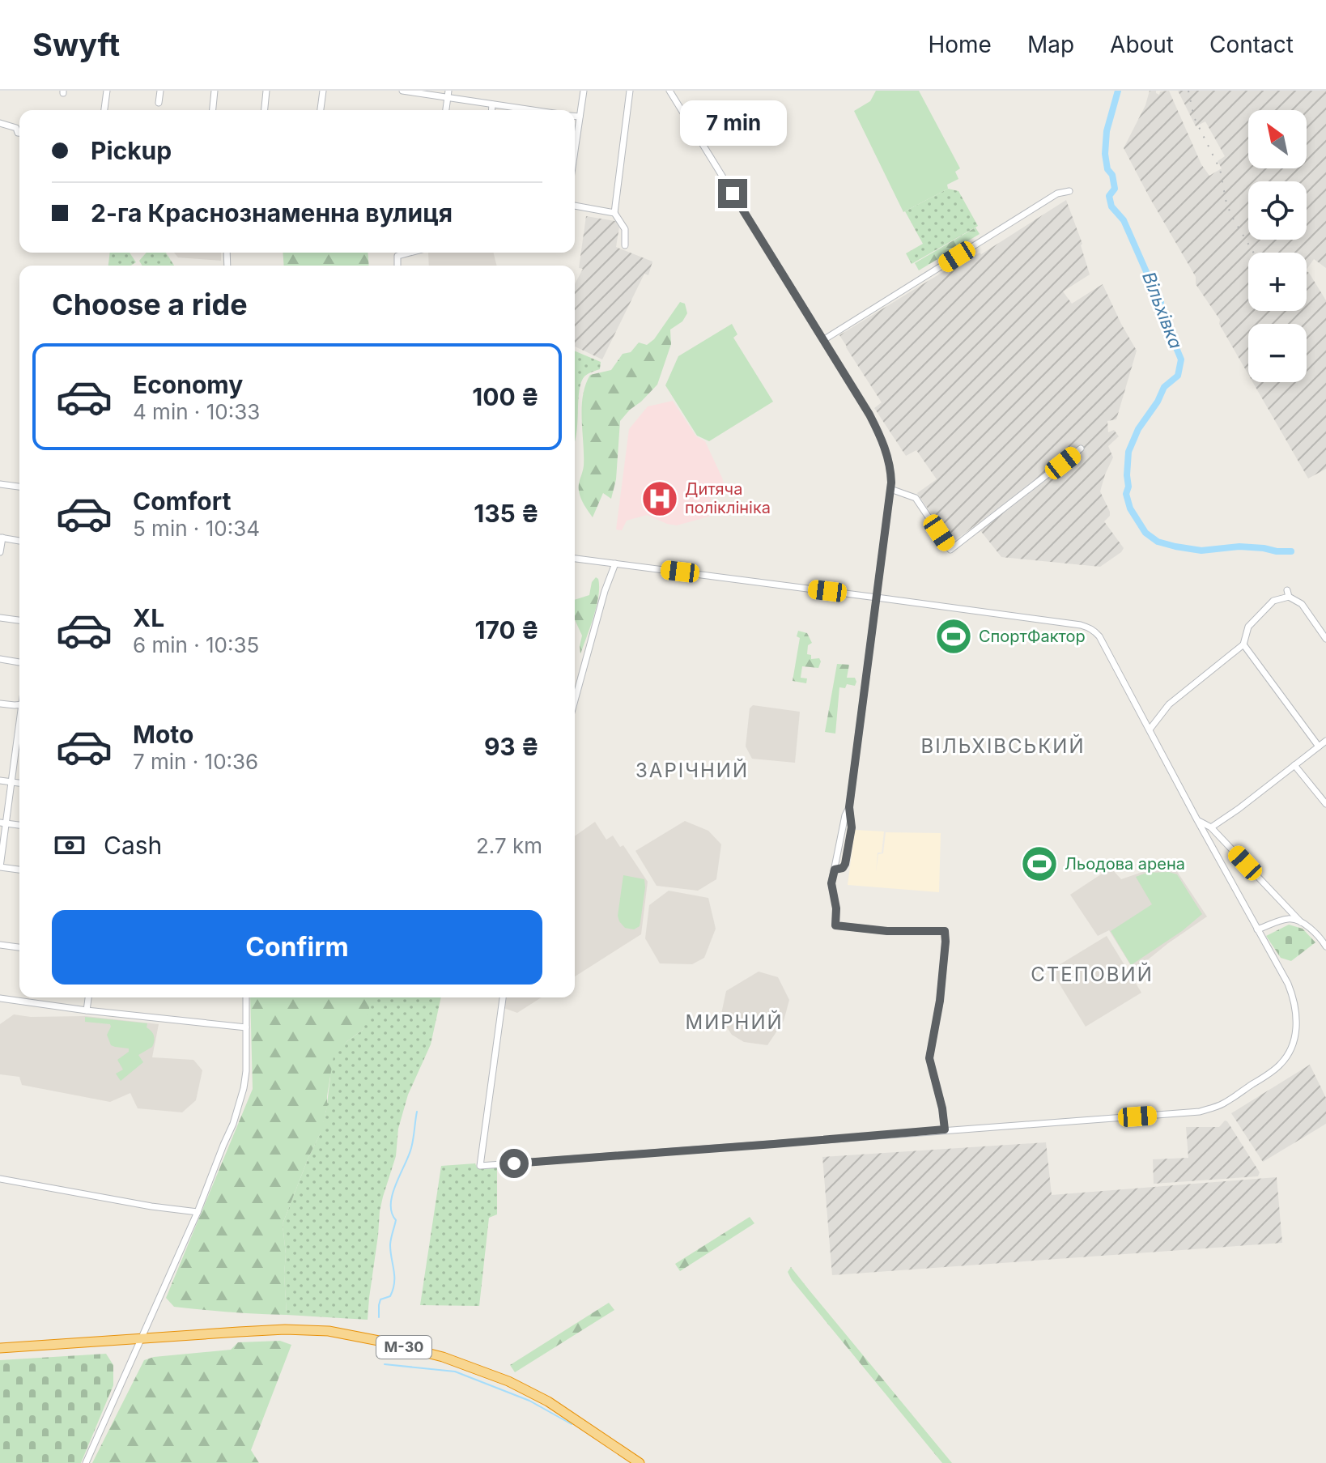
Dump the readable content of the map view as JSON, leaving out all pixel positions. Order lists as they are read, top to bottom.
{
  "streets": {
    "highway": ["М-30"]
  },
  "districts": [
    "ВІЛЬХІВСЬКИЙ",
    "ЗАРІЧНИЙ",
    "СТЕПОВИЙ",
    "МИРНИЙ"
  ],
  "water": ["Вільхівка"],
  "places": {
    "hospital": ["Дитяча поліклініка"],
    "sports": ["СпортФактор", "Льодова арена"]
  },
  "north": "top left",
  "page": {
    "header": "Swyft",
    "nav": [
      "Home",
      "Map",
      "About",
      "Contact"
    ],
    "bubble": "7 min",
    "map_buttons": ["+", "−"],
    "banner": ["Pickup", "2-га Краснознаменна вулиця"],
    "heading": "Choose a ride",
    "list": [
      {
        "name": "Economy",
        "note": "4 min · 10:33",
        "value": "100 ₴"
      },
      {
        "name": "Comfort",
        "note": "5 min · 10:34",
        "value": "135 ₴"
      },
      {
        "name": "XL",
        "note": "6 min · 10:35",
        "value": "170 ₴"
      },
      {
        "name": "Moto",
        "note": "7 min · 10:36",
        "value": "93 ₴"
      }
    ],
    "pay": ["Cash", "2.7 km"],
    "buttons": "Confirm"
  }
}
